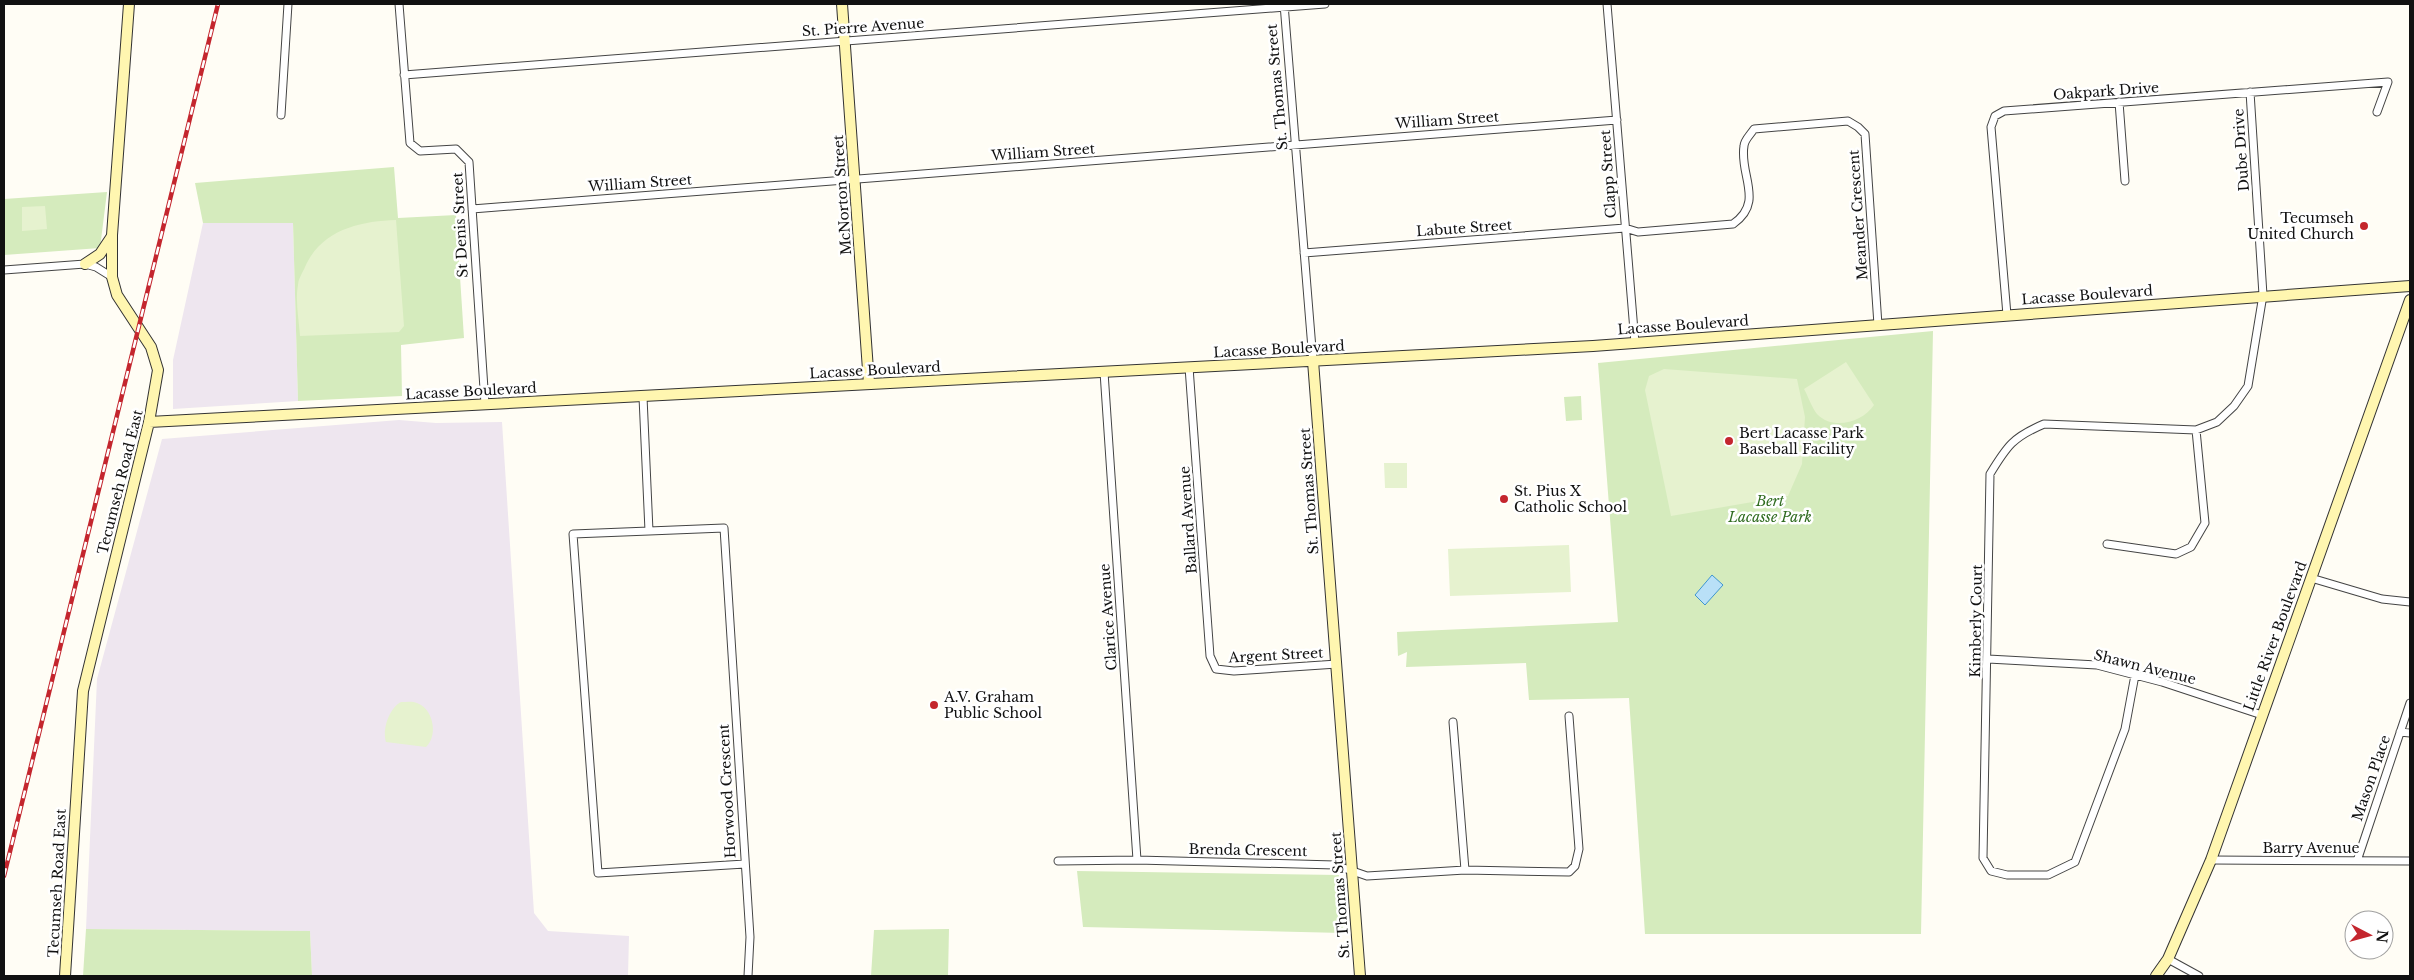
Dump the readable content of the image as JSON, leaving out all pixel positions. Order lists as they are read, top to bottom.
{
  "streets": {
    "street": [
      "St. Pierre Avenue",
      "St. Thomas Street",
      "Oakpark Drive",
      "William Street",
      "Dube Drive",
      "Clapp Street",
      "McNorton Street",
      "Meander Crescent",
      "St Denis Street",
      "Labute Street",
      "Lacasse Boulevard",
      "Tecumseh Road East",
      "Ballard Avenue",
      "Clarice Avenue",
      "Kimberly Court",
      "Little River Boulevard",
      "Argent Street",
      "Shawn Avenue",
      "Mason Place",
      "Horwood Crescent",
      "Barry Avenue",
      "Brenda Crescent"
    ]
  },
  "crossings": [
    ["St. Pierre Avenue", "St. Thomas Street"],
    ["St. Pierre Avenue", "McNorton Street"],
    ["St. Pierre Avenue", "St Denis Street"],
    ["St. Thomas Street", "William Street"],
    ["St. Thomas Street", "Labute Street"],
    ["St. Thomas Street", "Lacasse Boulevard"],
    ["St. Thomas Street", "Argent Street"],
    ["St. Thomas Street", "Brenda Crescent"],
    ["Oakpark Drive", "Dube Drive"],
    ["Oakpark Drive", "Lacasse Boulevard"],
    ["William Street", "Clapp Street"],
    ["William Street", "McNorton Street"],
    ["William Street", "St Denis Street"],
    ["Dube Drive", "Lacasse Boulevard"],
    ["Dube Drive", "Kimberly Court"],
    ["Clapp Street", "Meander Crescent"],
    ["Clapp Street", "Labute Street"],
    ["Clapp Street", "Lacasse Boulevard"],
    ["McNorton Street", "Lacasse Boulevard"],
    ["Meander Crescent", "Labute Street"],
    ["Meander Crescent", "Lacasse Boulevard"],
    ["St Denis Street", "Lacasse Boulevard"],
    ["Lacasse Boulevard", "Tecumseh Road East"],
    ["Lacasse Boulevard", "Ballard Avenue"],
    ["Lacasse Boulevard", "Clarice Avenue"],
    ["Lacasse Boulevard", "Kimberly Court"],
    ["Ballard Avenue", "Argent Street"],
    ["Clarice Avenue", "Brenda Crescent"],
    ["Kimberly Court", "Shawn Avenue"],
    ["Little River Boulevard", "Shawn Avenue"],
    ["Little River Boulevard", "Barry Avenue"],
    ["Mason Place", "Barry Avenue"]
  ],
  "parks": ["Bert Lacasse Park"],
  "places": [
    "Tecumseh United Church",
    "Bert Lacasse Park Baseball Facility",
    "St. Pius X Catholic School",
    "A.V. Graham Public School"
  ],
  "north": "right"
}
